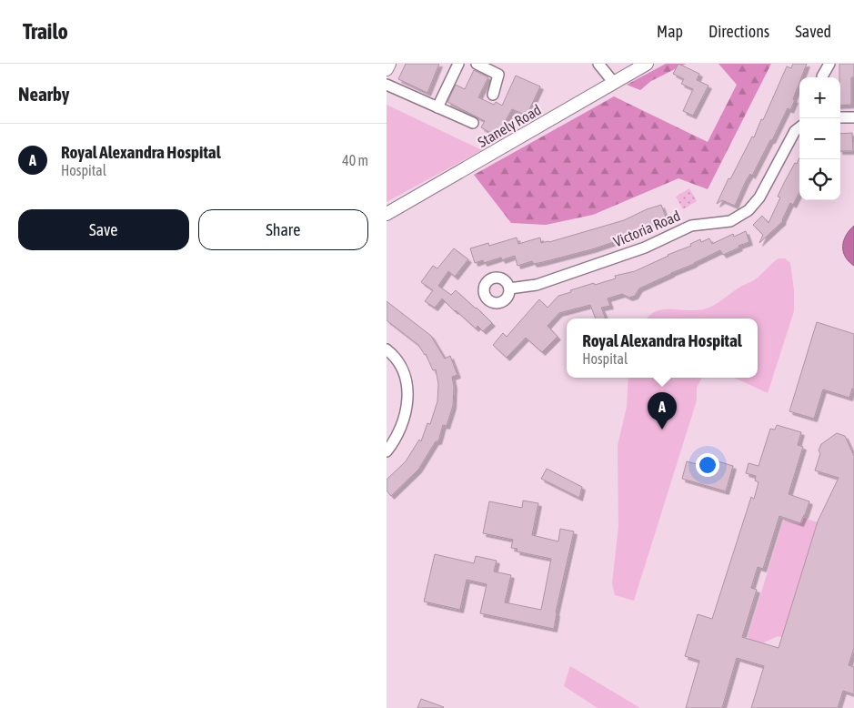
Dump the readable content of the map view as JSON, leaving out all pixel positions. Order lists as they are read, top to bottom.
{
  "streets": {
    "street": ["Stanely Road", "Victoria Road"]
  },
  "page": {
    "header": "Trailo",
    "nav": ["Map", "Directions", "Saved"],
    "heading": "Nearby",
    "map_buttons": ["+", "−"],
    "list": [
      {
        "mark": "A",
        "name": "Royal Alexandra Hospital",
        "note": "Hospital",
        "value": "40 m"
      }
    ],
    "buttons": ["Save", "Share"],
    "popup": ["Royal Alexandra Hospital", "Hospital"],
    "pins": "A"
  }
}
